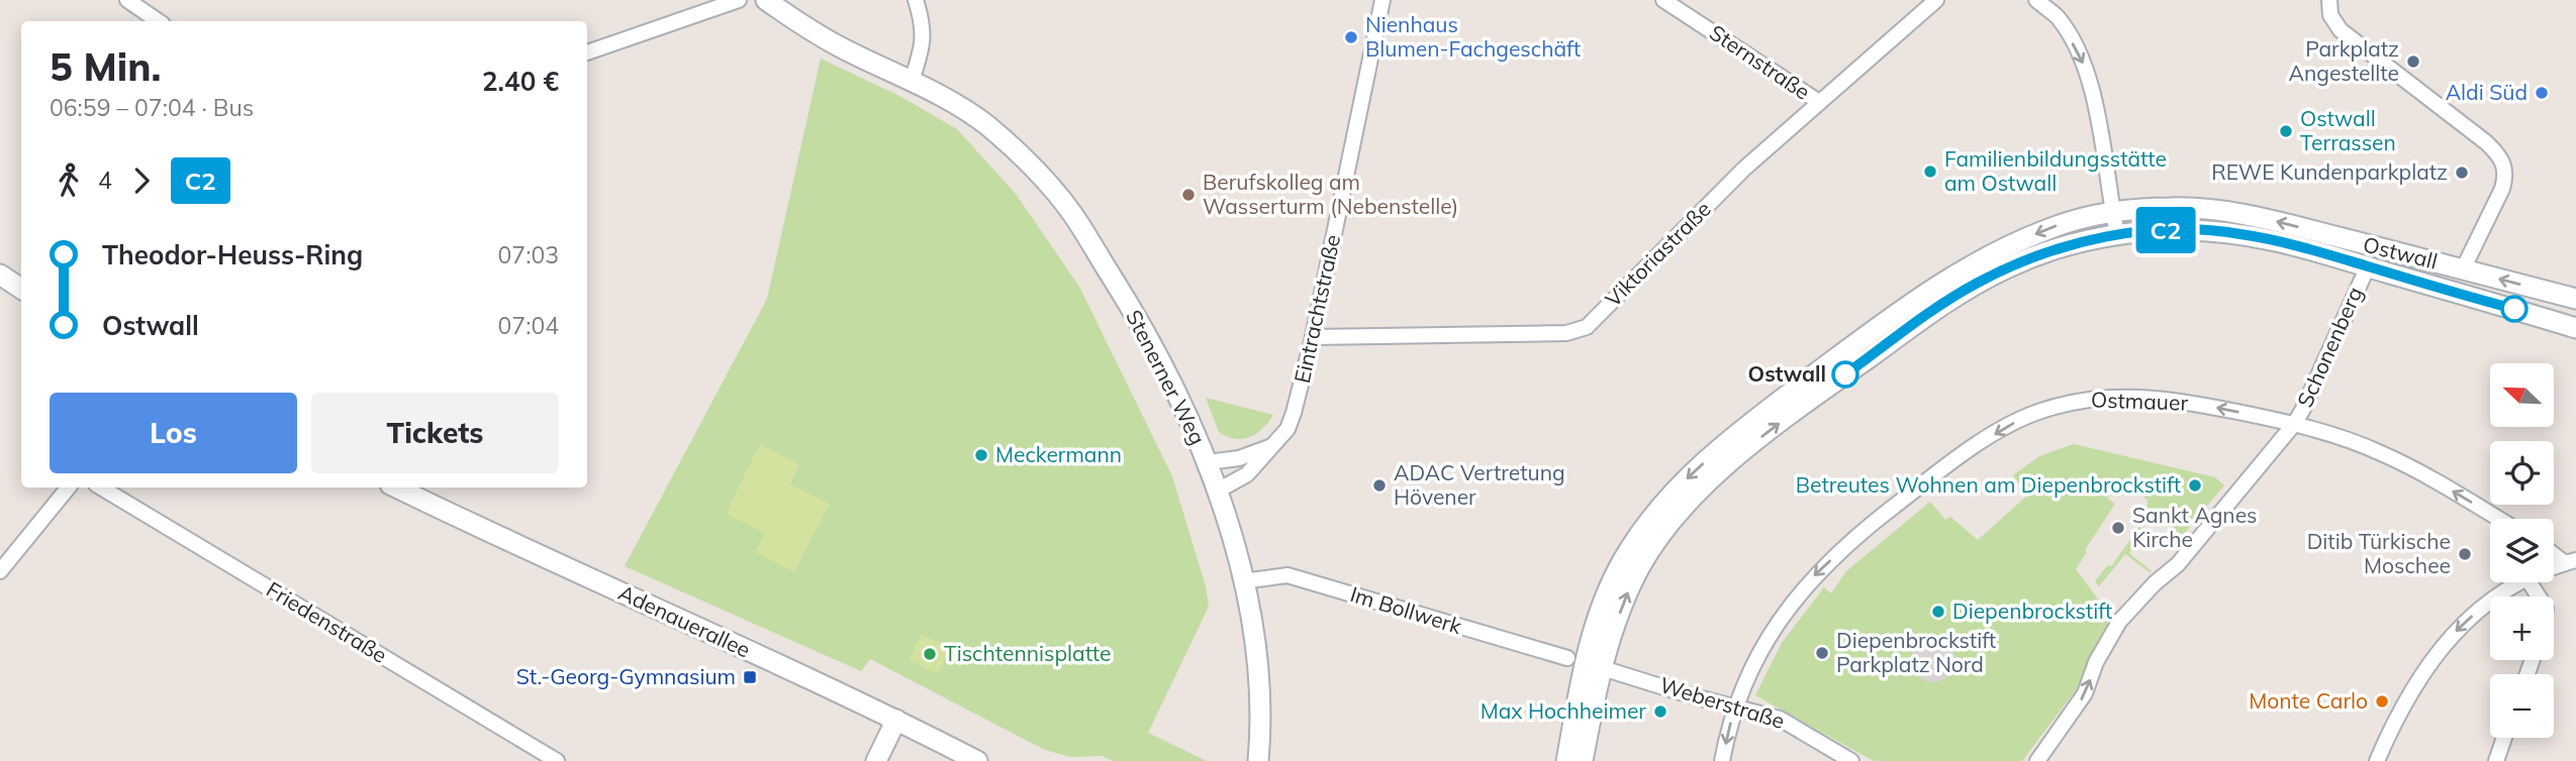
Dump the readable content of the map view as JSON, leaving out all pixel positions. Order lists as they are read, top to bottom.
{
  "streets": {
    "main road": ["Ostwall", "Stenerner Weg", "Adenauerallee"],
    "street": [
      "Sternstraße",
      "Viktoriastraße",
      "Eintrachtstraße",
      "Schonenberg",
      "Ostmauer",
      "Im Bollwerk",
      "Friedenstraße",
      "Weberstraße"
    ]
  },
  "crossings": [
    ["Sternstraße", "Viktoriastraße"],
    ["Ostwall", "Schonenberg"],
    ["Ostwall", "Im Bollwerk"],
    ["Ostwall", "Weberstraße"],
    ["Viktoriastraße", "Eintrachtstraße"],
    ["Eintrachtstraße", "Stenerner Weg"],
    ["Schonenberg", "Ostmauer"],
    ["Stenerner Weg", "Im Bollwerk"],
    ["Ostmauer", "Weberstraße"],
    ["Im Bollwerk", "Weberstraße"]
  ],
  "one_way": ["Schonenberg", "Ostmauer"],
  "places": {
    "other": [
      "Nienhaus Blumen-Fachgeschäft",
      "Parkplatz Angestellte",
      "Aldi Süd",
      "Ostwall Terrassen",
      "Familienbildungsstätte am Ostwall",
      "REWE Kundenparkplatz",
      "Berufskolleg am Wasserturm (Nebenstelle)",
      "Ostwall",
      "Meckermann",
      "ADAC Vertretung Hövener",
      "Betreutes Wohnen am Diepenbrockstift",
      "Sankt Agnes Kirche",
      "Ditib Türkische Moschee",
      "Diepenbrockstift",
      "Diepenbrockstift Parkplatz Nord",
      "Tischtennisplatte",
      "Monte Carlo",
      "Max Hochheimer"
    ],
    "transit": ["St.-Georg-Gymnasium"]
  },
  "lines": ["bus line C2"],
  "north": "top left",
  "page": {
    "on_map": "C2",
    "heading": ["5 Min.", "06:59 – 07:04 · Bus", "2.40 €"],
    "legs": ["4", "C2"],
    "list": [
      {
        "name": "Theodor-Heuss-Ring",
        "value": "07:03"
      },
      {
        "name": "Ostwall",
        "value": "07:04"
      }
    ],
    "map_buttons": ["+", "−"],
    "buttons": ["Los", "Tickets"]
  }
}
